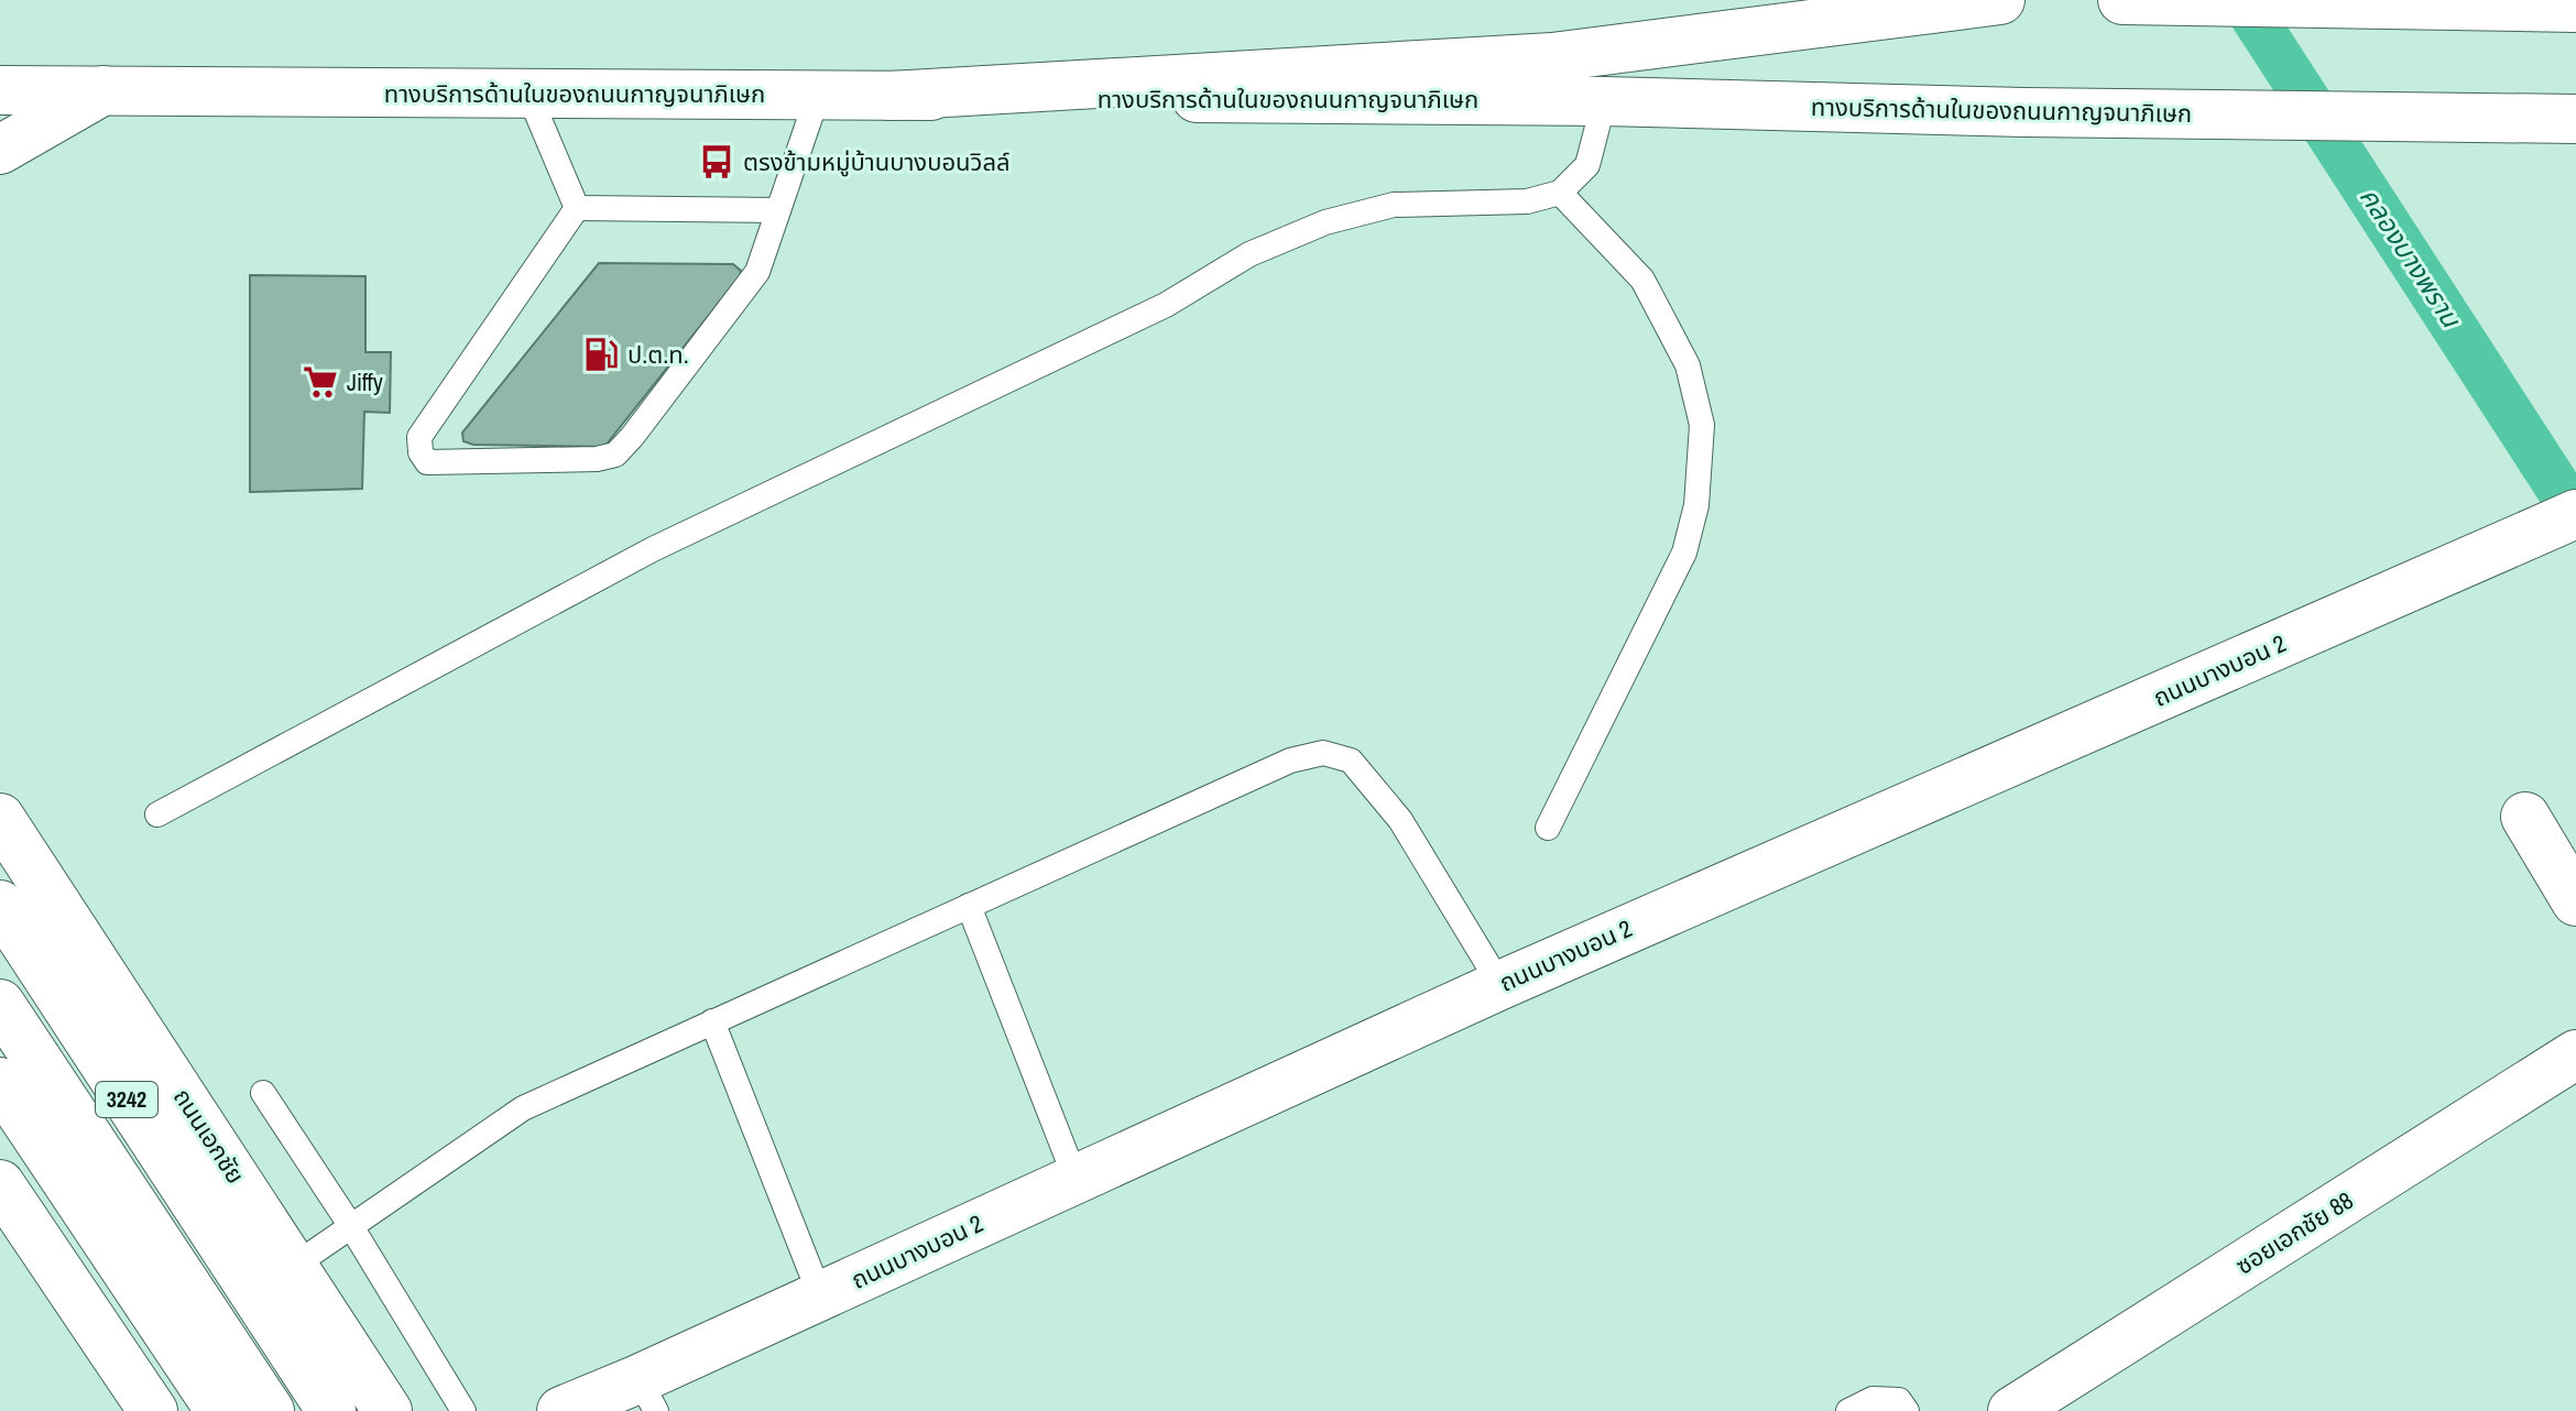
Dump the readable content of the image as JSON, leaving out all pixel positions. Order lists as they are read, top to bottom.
{
  "streets": {
    "main road": [
      "ทางบริการด้านในของถนนกาญจนาภิเษก",
      "ถนนบางบอน 2",
      "3242",
      "ถนนเอกชัย",
      "ซอยเอกชัย 88"
    ]
  },
  "water": ["คลองบางพราน"],
  "places": {
    "bus stop": ["ตรงข้ามหมู่บ้านบางบอนวิลล์"],
    "fuel station": ["ป.ต.ท."],
    "supermarket": ["Jiffy"]
  }
}
